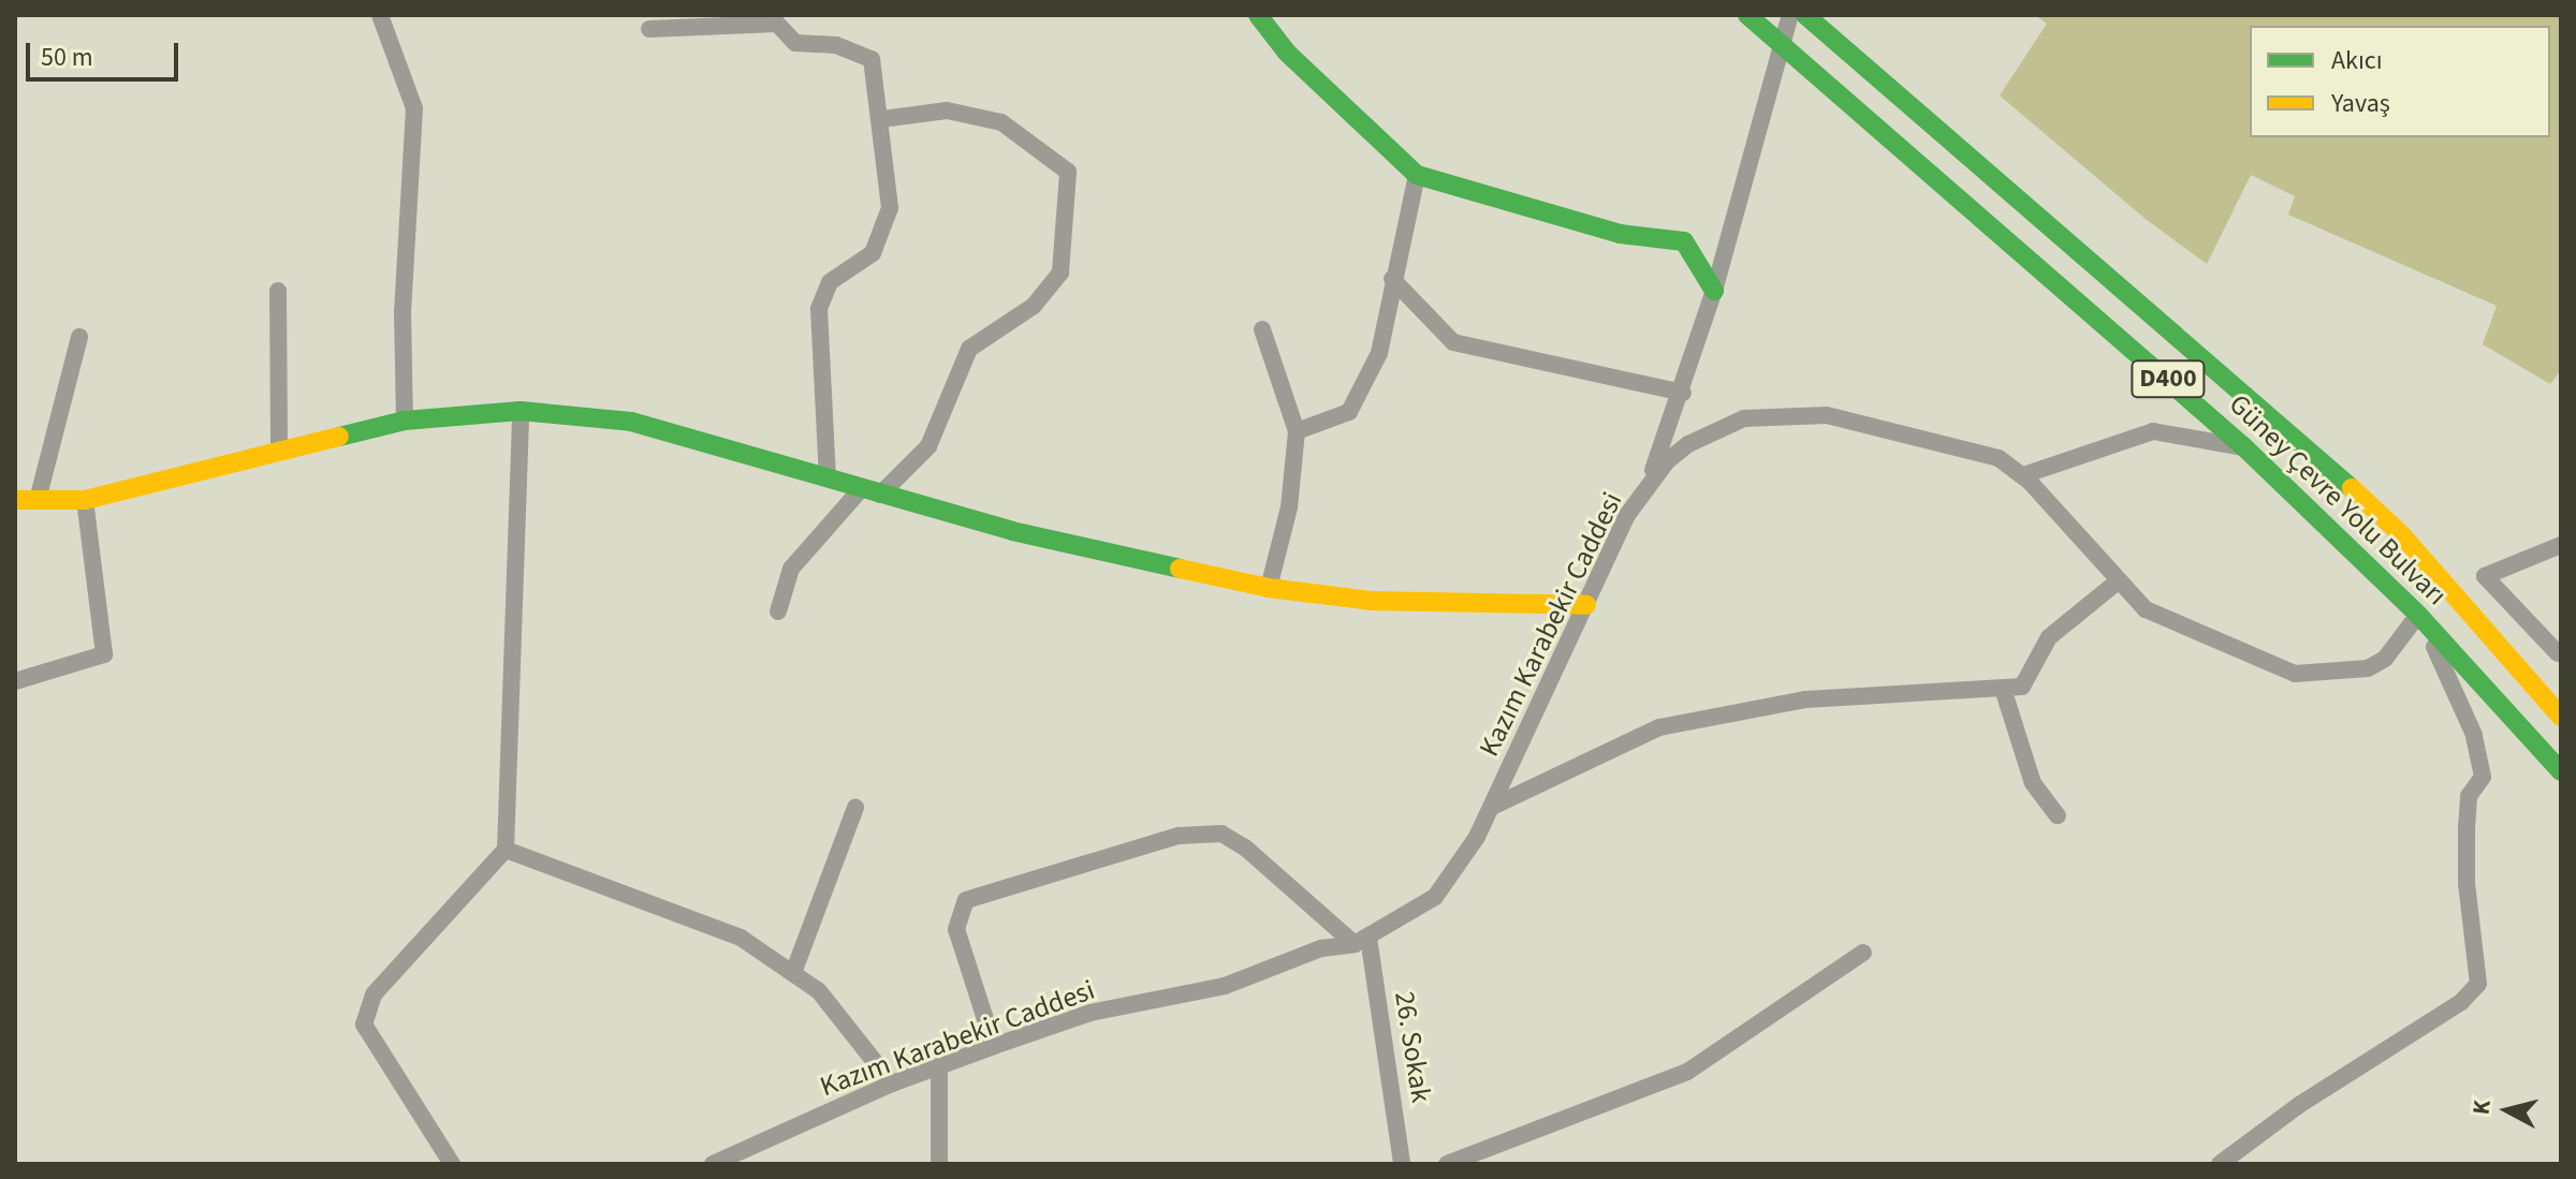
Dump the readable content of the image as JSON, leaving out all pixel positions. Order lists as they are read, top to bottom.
{
  "streets": {
    "main road": ["D400", "Güney Çevre Yolu Bulvarı"],
    "street": ["Kazım Karabekir Caddesi", "26. Sokak"]
  },
  "crossings": [
    ["Güney Çevre Yolu Bulvarı", "Kazım Karabekir Caddesi"],
    ["Kazım Karabekir Caddesi", "26. Sokak"]
  ],
  "legend": ["Akıcı", "Yavaş"],
  "scale_bar": "50 m",
  "north": "left"
}
